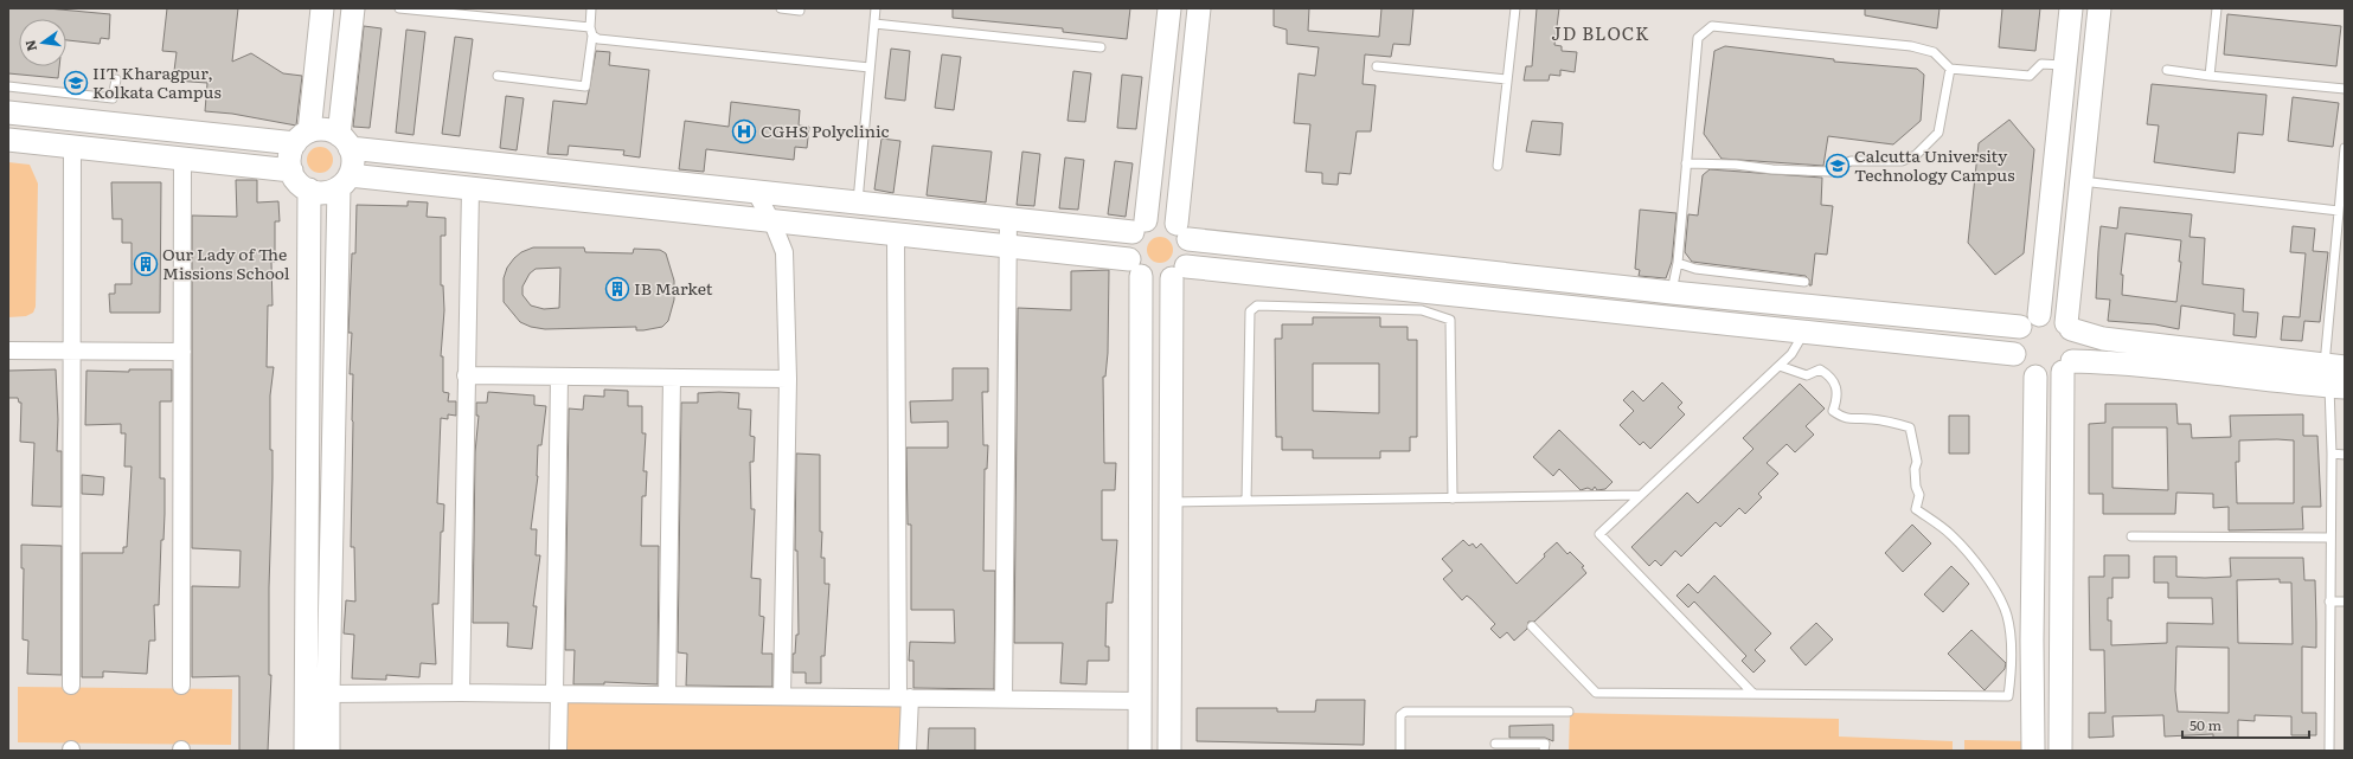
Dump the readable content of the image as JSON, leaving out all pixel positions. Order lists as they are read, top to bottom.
{
  "districts": ["JD BLOCK"],
  "places": {
    "school or university": ["IIT Kharagpur, Kolkata Campus", "Calcutta University Technology Campus"],
    "hospital": ["CGHS Polyclinic"],
    "building": ["Our Lady of The Missions School", "IB Market"]
  },
  "scale_bar": "50 m",
  "north": "left"
}
